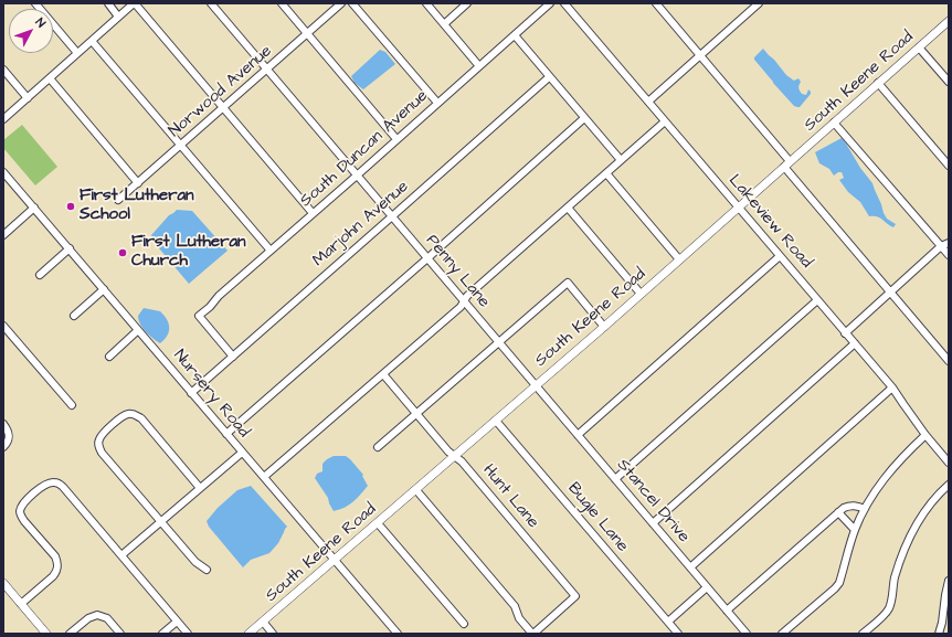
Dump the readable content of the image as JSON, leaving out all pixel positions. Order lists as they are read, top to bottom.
{
  "streets": {
    "main road": ["South Keene Road"],
    "street": [
      "Norwood Avenue",
      "South Duncan Avenue",
      "Lakeview Road",
      "Marjohn Avenue",
      "Penny Lane",
      "Nursery Road",
      "Hunt Lane",
      "Stancel Drive",
      "Bugle Lane"
    ]
  },
  "crossings": [
    ["South Keene Road", "Lakeview Road"],
    ["South Keene Road", "Penny Lane"],
    ["South Keene Road", "Nursery Road"],
    ["South Keene Road", "Hunt Lane"],
    ["South Keene Road", "Stancel Drive"],
    ["South Keene Road", "Bugle Lane"],
    ["Norwood Avenue", "Penny Lane"],
    ["South Duncan Avenue", "Marjohn Avenue"],
    ["South Duncan Avenue", "Penny Lane"],
    ["Marjohn Avenue", "Penny Lane"],
    ["Marjohn Avenue", "Nursery Road"],
    ["Penny Lane", "Stancel Drive"]
  ],
  "places": ["First Lutheran School", "First Lutheran Church"],
  "north": "top right"
}
